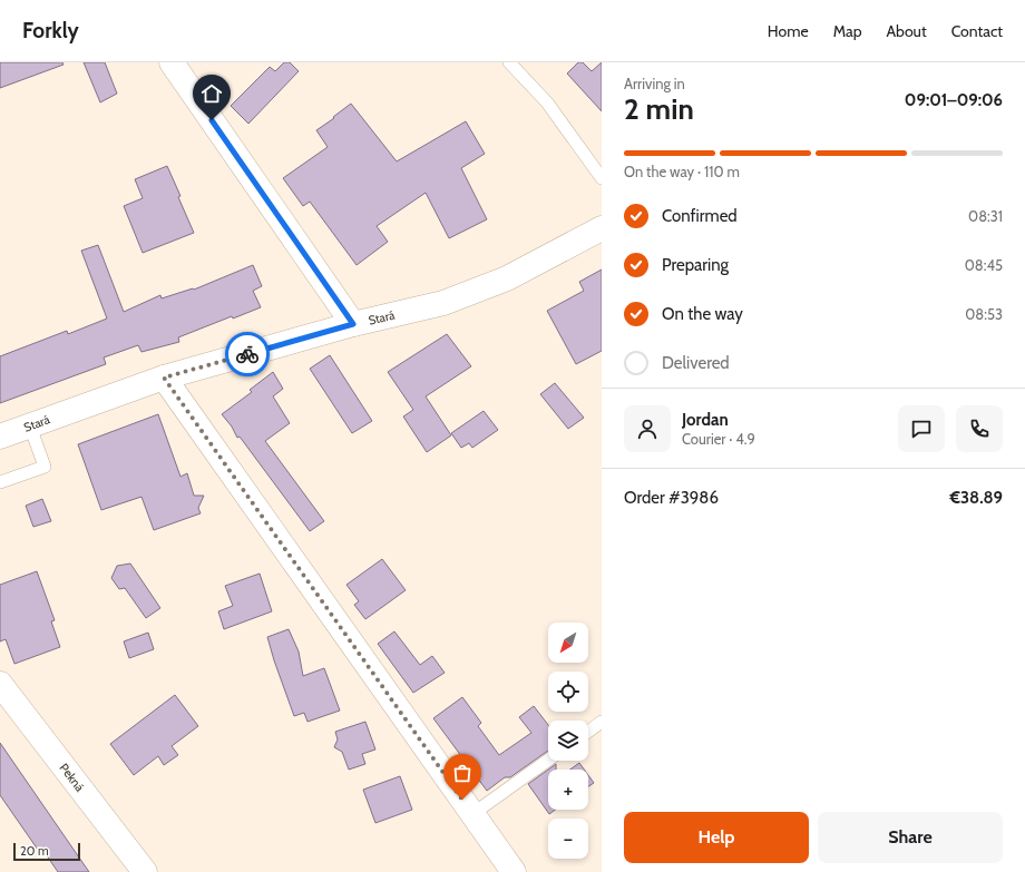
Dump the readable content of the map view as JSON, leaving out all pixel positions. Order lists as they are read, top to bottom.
{
  "streets": {
    "street": ["Stará", "Pekná"]
  },
  "scale_bar": "20 m",
  "north": "bottom left",
  "page": {
    "header": "Forkly",
    "nav": [
      "Home",
      "Map",
      "About",
      "Contact"
    ],
    "heading": ["2 min", "Arriving in", "09:01–09:06"],
    "panel": [
      "Jordan",
      "Courier · 4.9",
      "Order #3986",
      "€38.89"
    ],
    "bar": "On the way · 110 m",
    "list": [
      ["Confirmed", "08:31"],
      ["Preparing", "08:45"],
      ["On the way", "08:53"],
      "Delivered"
    ],
    "map_buttons": ["+", "−"],
    "buttons": ["Help", "Share"],
    "scale": "20 m"
  }
}
